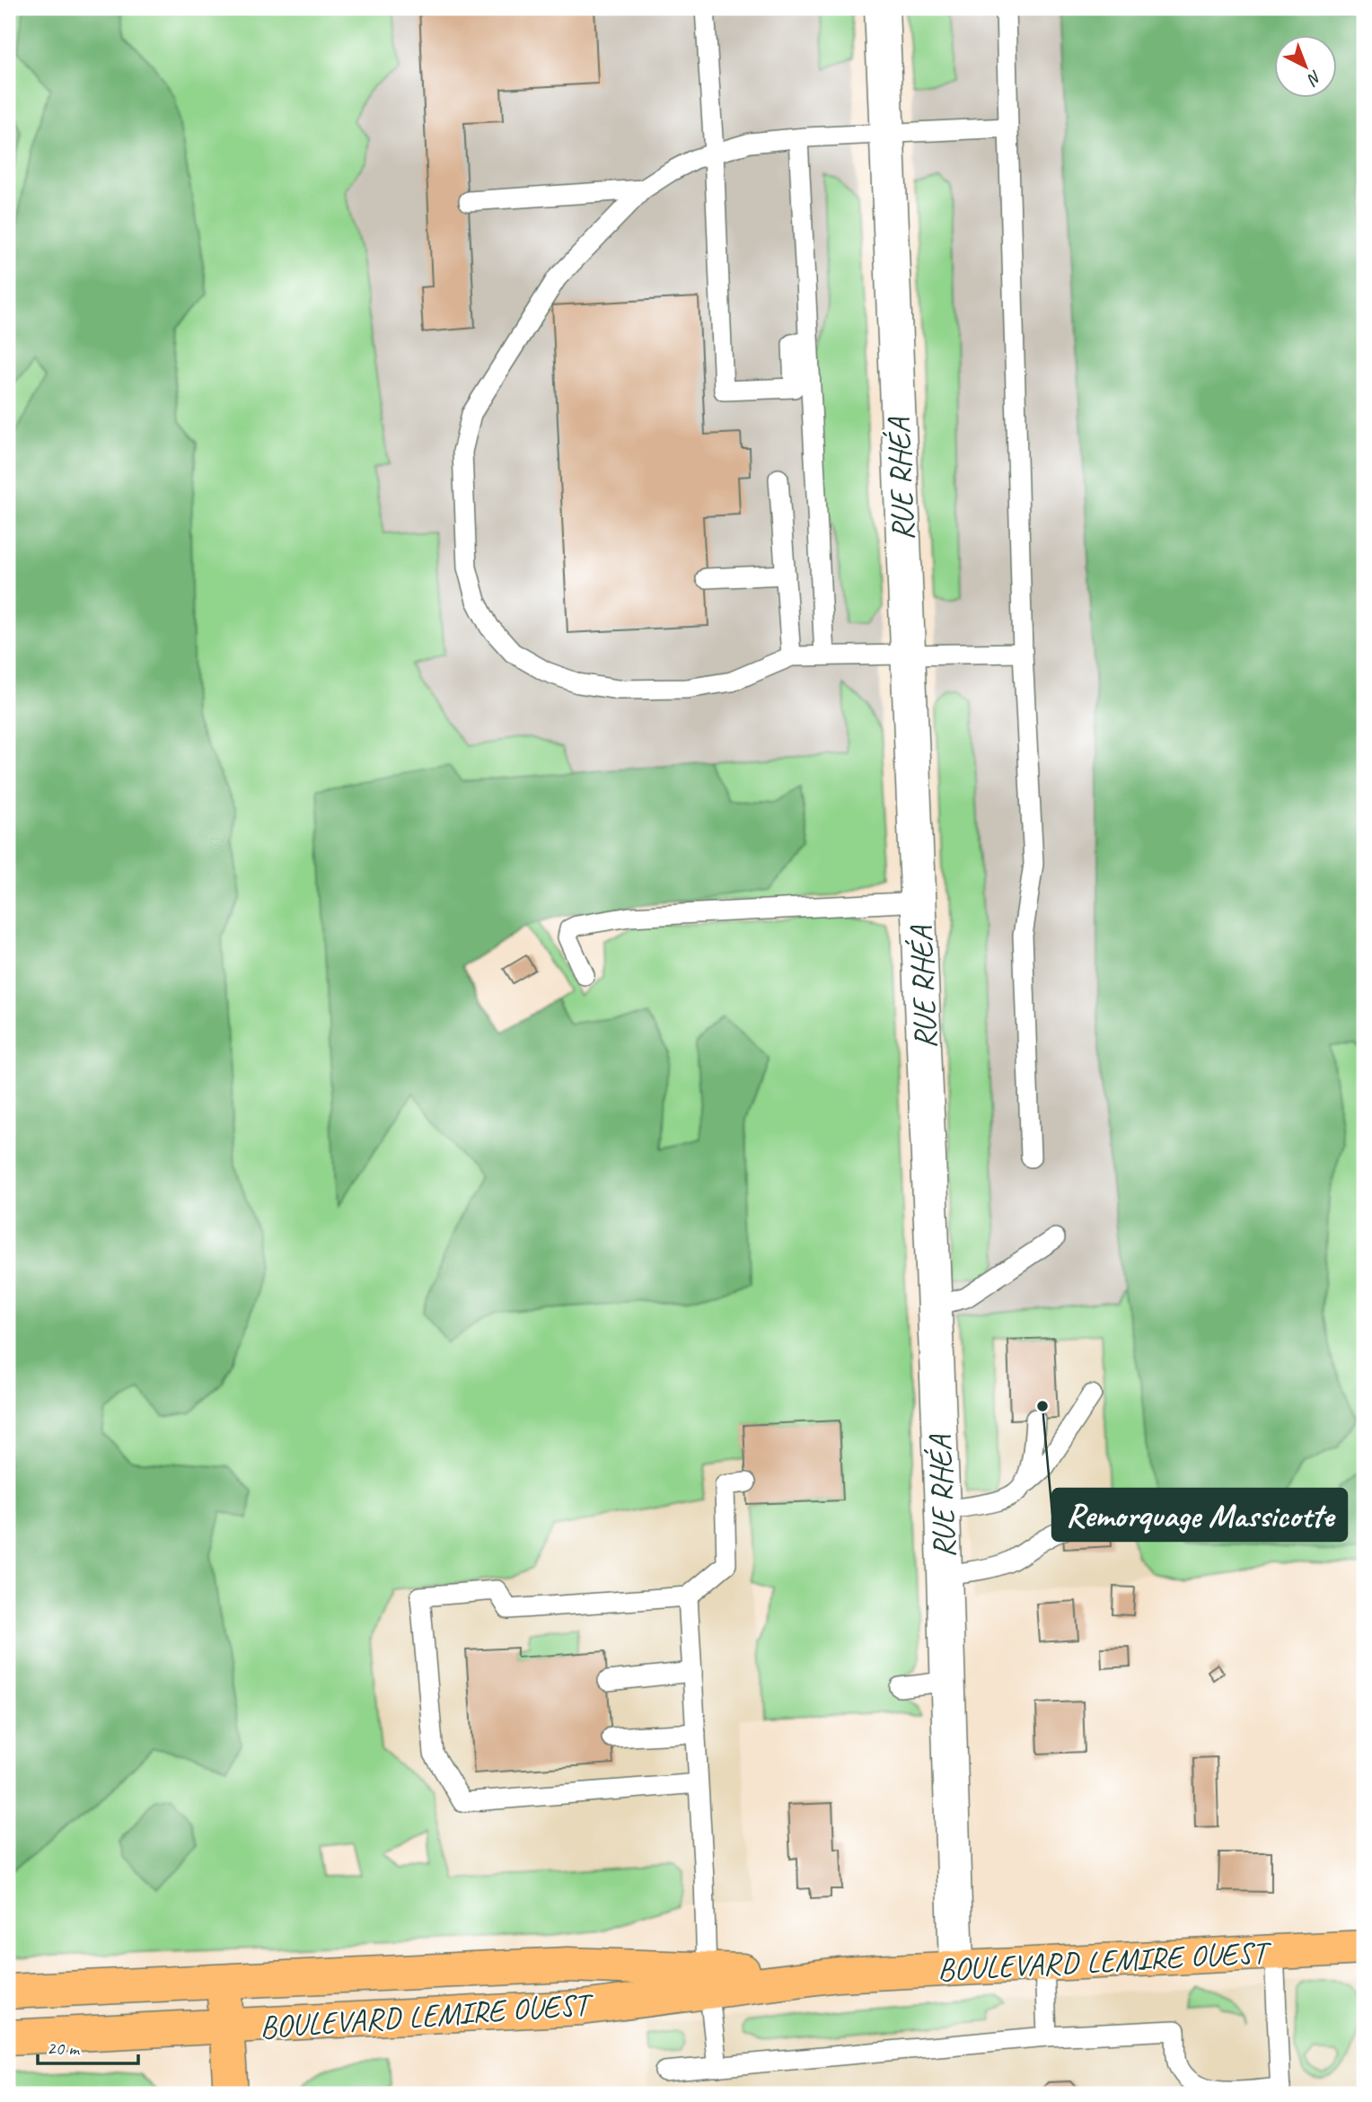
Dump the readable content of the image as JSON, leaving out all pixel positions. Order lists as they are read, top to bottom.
{
  "streets": {
    "main road": ["BOULEVARD LEMIRE OUEST"],
    "street": ["RUE RHÉA"]
  },
  "crossings": [
    ["RUE RHÉA", "BOULEVARD LEMIRE OUEST"]
  ],
  "places": ["Remorquage Massicotte"],
  "scale_bar": "20 m",
  "north": "bottom right"
}
